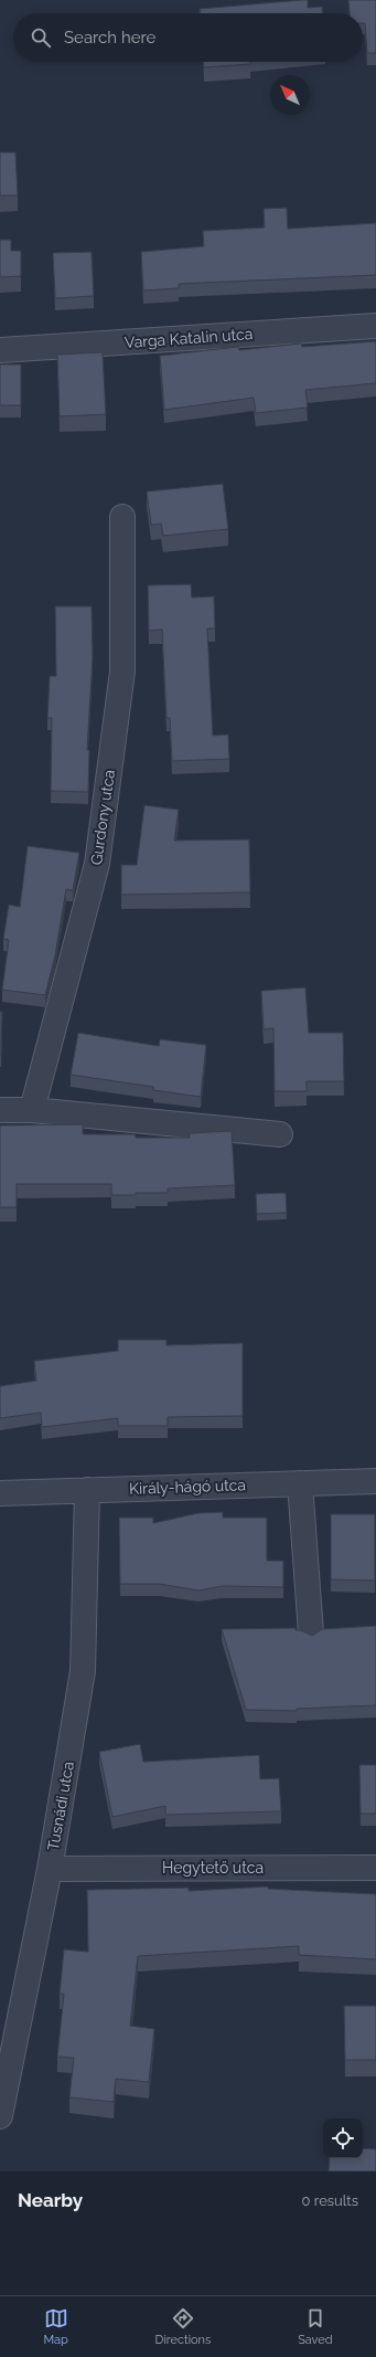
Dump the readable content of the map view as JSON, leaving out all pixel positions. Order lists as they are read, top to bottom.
{
  "streets": {
    "street": [
      "Varga Katalin utca",
      "Gurdony utca",
      "Király-hágó utca",
      "Tusnádi utca",
      "Hegytető utca"
    ]
  },
  "crossings": [
    ["Király-hágó utca", "Tusnádi utca"],
    ["Tusnádi utca", "Hegytető utca"]
  ],
  "north": "top left",
  "page": {
    "search": "Search here",
    "heading": ["Nearby", "0 results"],
    "nav": ["Map", "Directions", "Saved"]
  }
}
